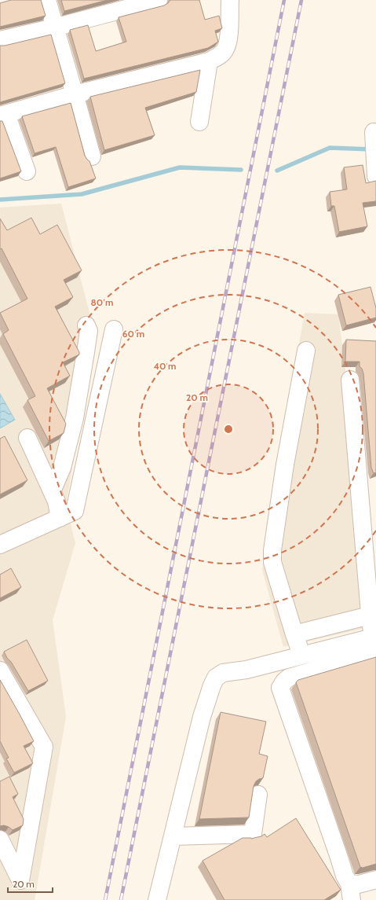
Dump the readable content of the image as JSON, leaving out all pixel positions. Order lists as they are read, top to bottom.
{
  "scale_bar": "20 m",
  "rings": [
    "80 m",
    "60 m",
    "40 m",
    "20 m"
  ]
}
